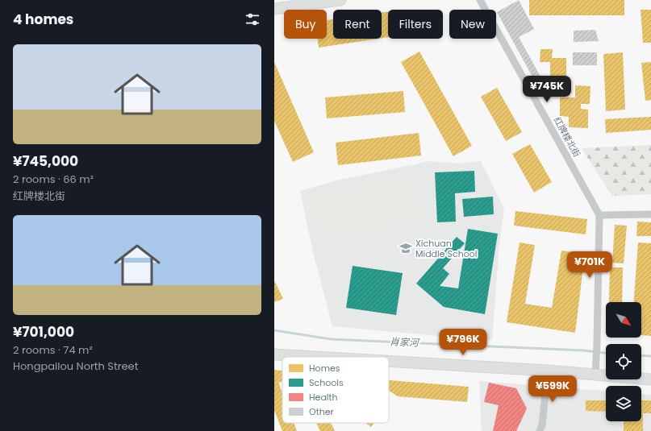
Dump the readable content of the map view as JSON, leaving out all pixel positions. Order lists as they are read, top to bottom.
{
  "streets": {
    "street": ["红牌楼北街"]
  },
  "water": ["肖家河"],
  "places": {
    "school or university": ["Xichuan Middle School"]
  },
  "legend": [
    "Homes",
    "Schools",
    "Health",
    "Other"
  ],
  "north": "bottom right",
  "page": {
    "heading": "4 homes",
    "chip": [
      "Buy",
      "Rent",
      "Filters",
      "New"
    ],
    "list": [
      {
        "name": "¥745,000",
        "note": "2 rooms · 66 m² · 红牌楼北街"
      },
      {
        "name": "¥701,000",
        "note": "2 rooms · 74 m² · Hongpailou North Street"
      }
    ],
    "price": [
      "¥745K",
      "¥701K",
      "¥796K",
      "¥599K"
    ]
  }
}
